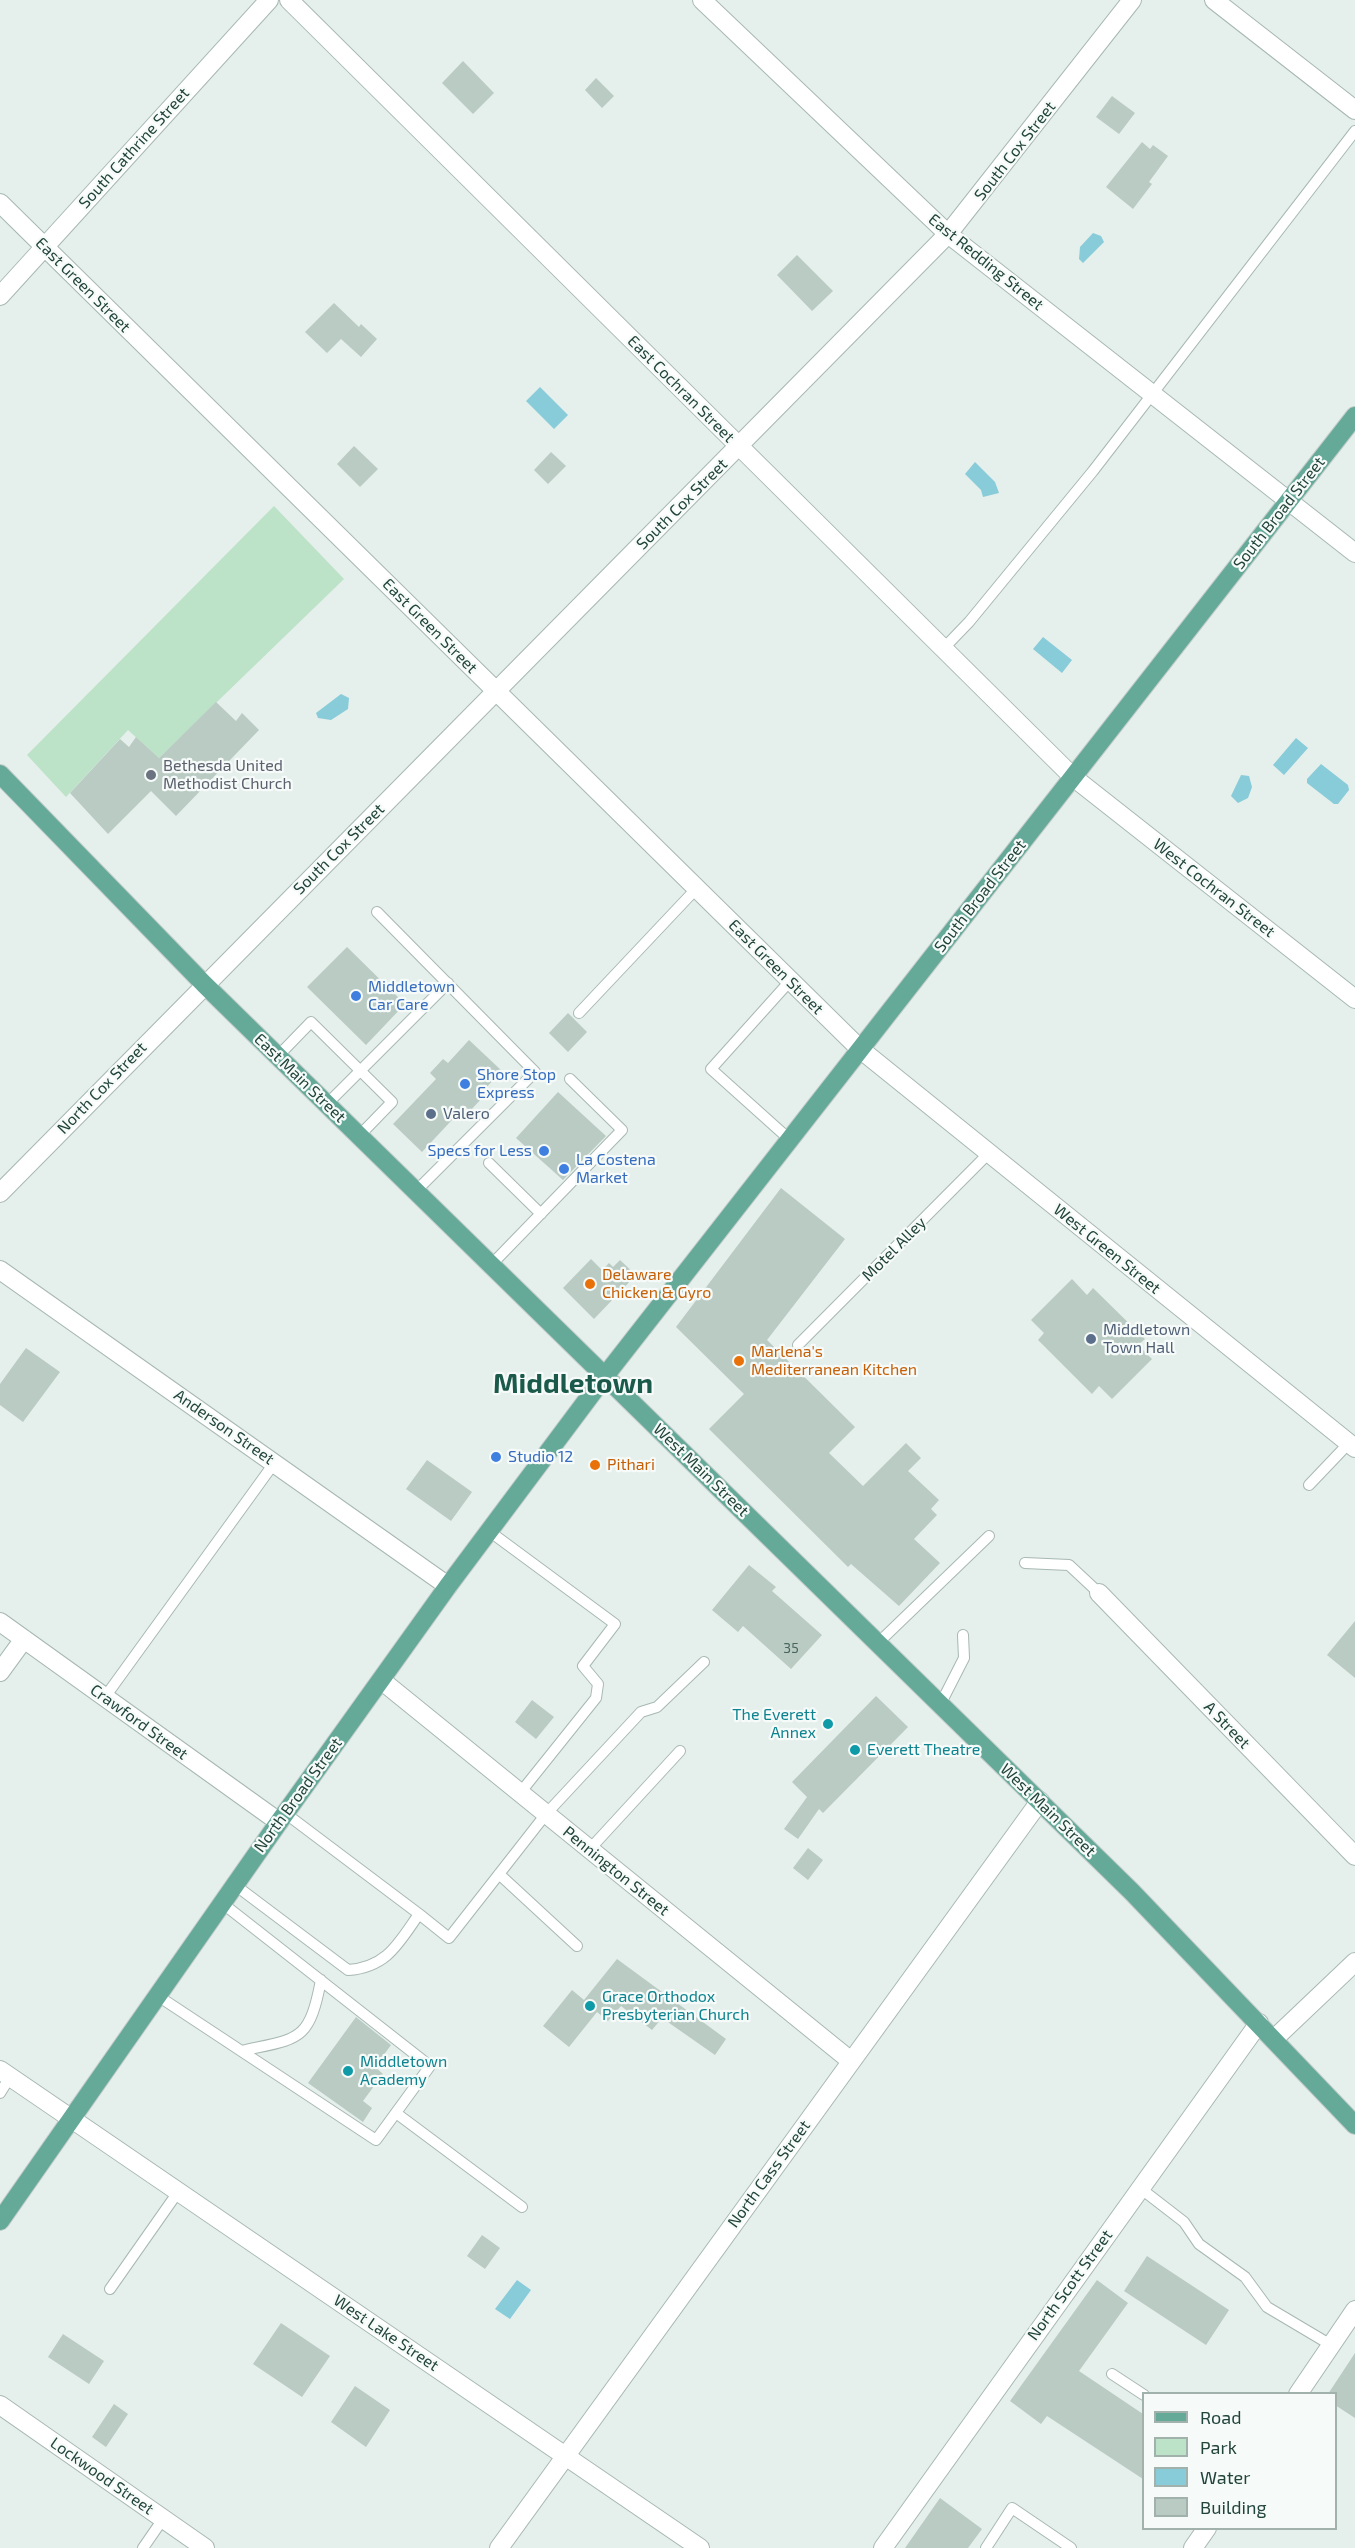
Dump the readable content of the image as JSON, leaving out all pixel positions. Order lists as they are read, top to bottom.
{
  "streets": {
    "main road": [
      "South Broad Street",
      "East Main Street",
      "West Main Street",
      "North Broad Street"
    ],
    "street": [
      "South Cathrine Street",
      "South Cox Street",
      "East Redding Street",
      "East Green Street",
      "East Cochran Street",
      "West Cochran Street",
      "North Cox Street",
      "West Green Street",
      "Anderson Street",
      "Crawford Street",
      "A Street",
      "Pennington Street",
      "North Cass Street",
      "North Scott Street",
      "West Lake Street",
      "Lockwood Street"
    ],
    "lane": ["Motel Alley"]
  },
  "crossings": [
    ["South Cathrine Street", "East Green Street"],
    ["South Cox Street", "East Redding Street"],
    ["South Cox Street", "East Green Street"],
    ["South Cox Street", "East Cochran Street"],
    ["South Cox Street", "East Main Street"],
    ["South Cox Street", "North Cox Street"],
    ["East Redding Street", "South Broad Street"],
    ["East Green Street", "South Broad Street"],
    ["East Green Street", "West Green Street"],
    ["East Cochran Street", "South Broad Street"],
    ["East Cochran Street", "West Cochran Street"],
    ["South Broad Street", "West Cochran Street"],
    ["South Broad Street", "East Main Street"],
    ["South Broad Street", "West Green Street"],
    ["South Broad Street", "West Main Street"],
    ["South Broad Street", "North Broad Street"],
    ["East Main Street", "North Cox Street"],
    ["East Main Street", "West Main Street"],
    ["East Main Street", "North Broad Street"],
    ["Motel Alley", "West Green Street"],
    ["Anderson Street", "North Broad Street"],
    ["West Main Street", "North Broad Street"],
    ["West Main Street", "North Cass Street"],
    ["West Main Street", "North Scott Street"],
    ["Crawford Street", "North Broad Street"],
    ["North Broad Street", "Pennington Street"],
    ["North Broad Street", "West Lake Street"],
    ["Pennington Street", "North Cass Street"],
    ["North Cass Street", "West Lake Street"]
  ],
  "districts": ["Middletown"],
  "places": [
    "Bethesda United Methodist Church",
    "Middletown Car Care",
    "Shore Stop Express",
    "Valero",
    "Specs for Less",
    "La Costena Market",
    "Delaware Chicken & Gyro",
    "Middletown Town Hall",
    "Marlena's Mediterranean Kitchen",
    "Studio 12",
    "Pithari",
    "The Everett Annex",
    "Everett Theatre",
    "Grace Orthodox Presbyterian Church",
    "Middletown Academy"
  ],
  "house_numbers": ["35"],
  "legend": [
    "Road",
    "Park",
    "Water",
    "Building"
  ]
}
